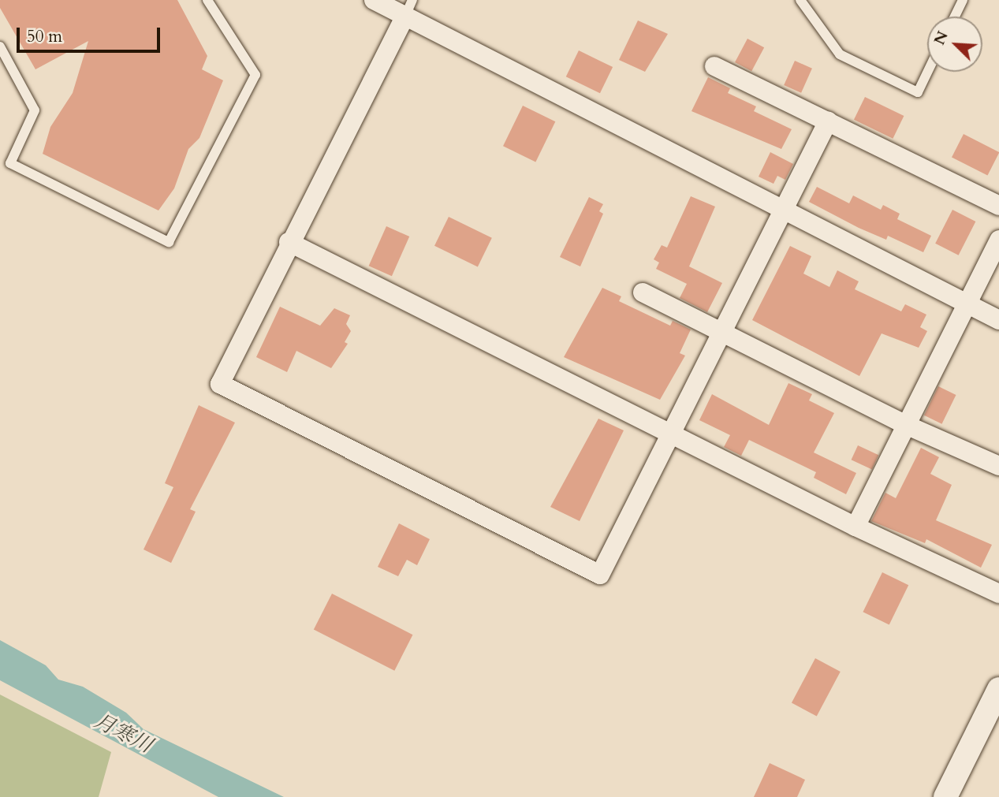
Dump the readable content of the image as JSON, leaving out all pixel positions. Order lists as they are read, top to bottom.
{
  "water": ["月寒川"],
  "scale_bar": "50 m",
  "north": "top left"
}
